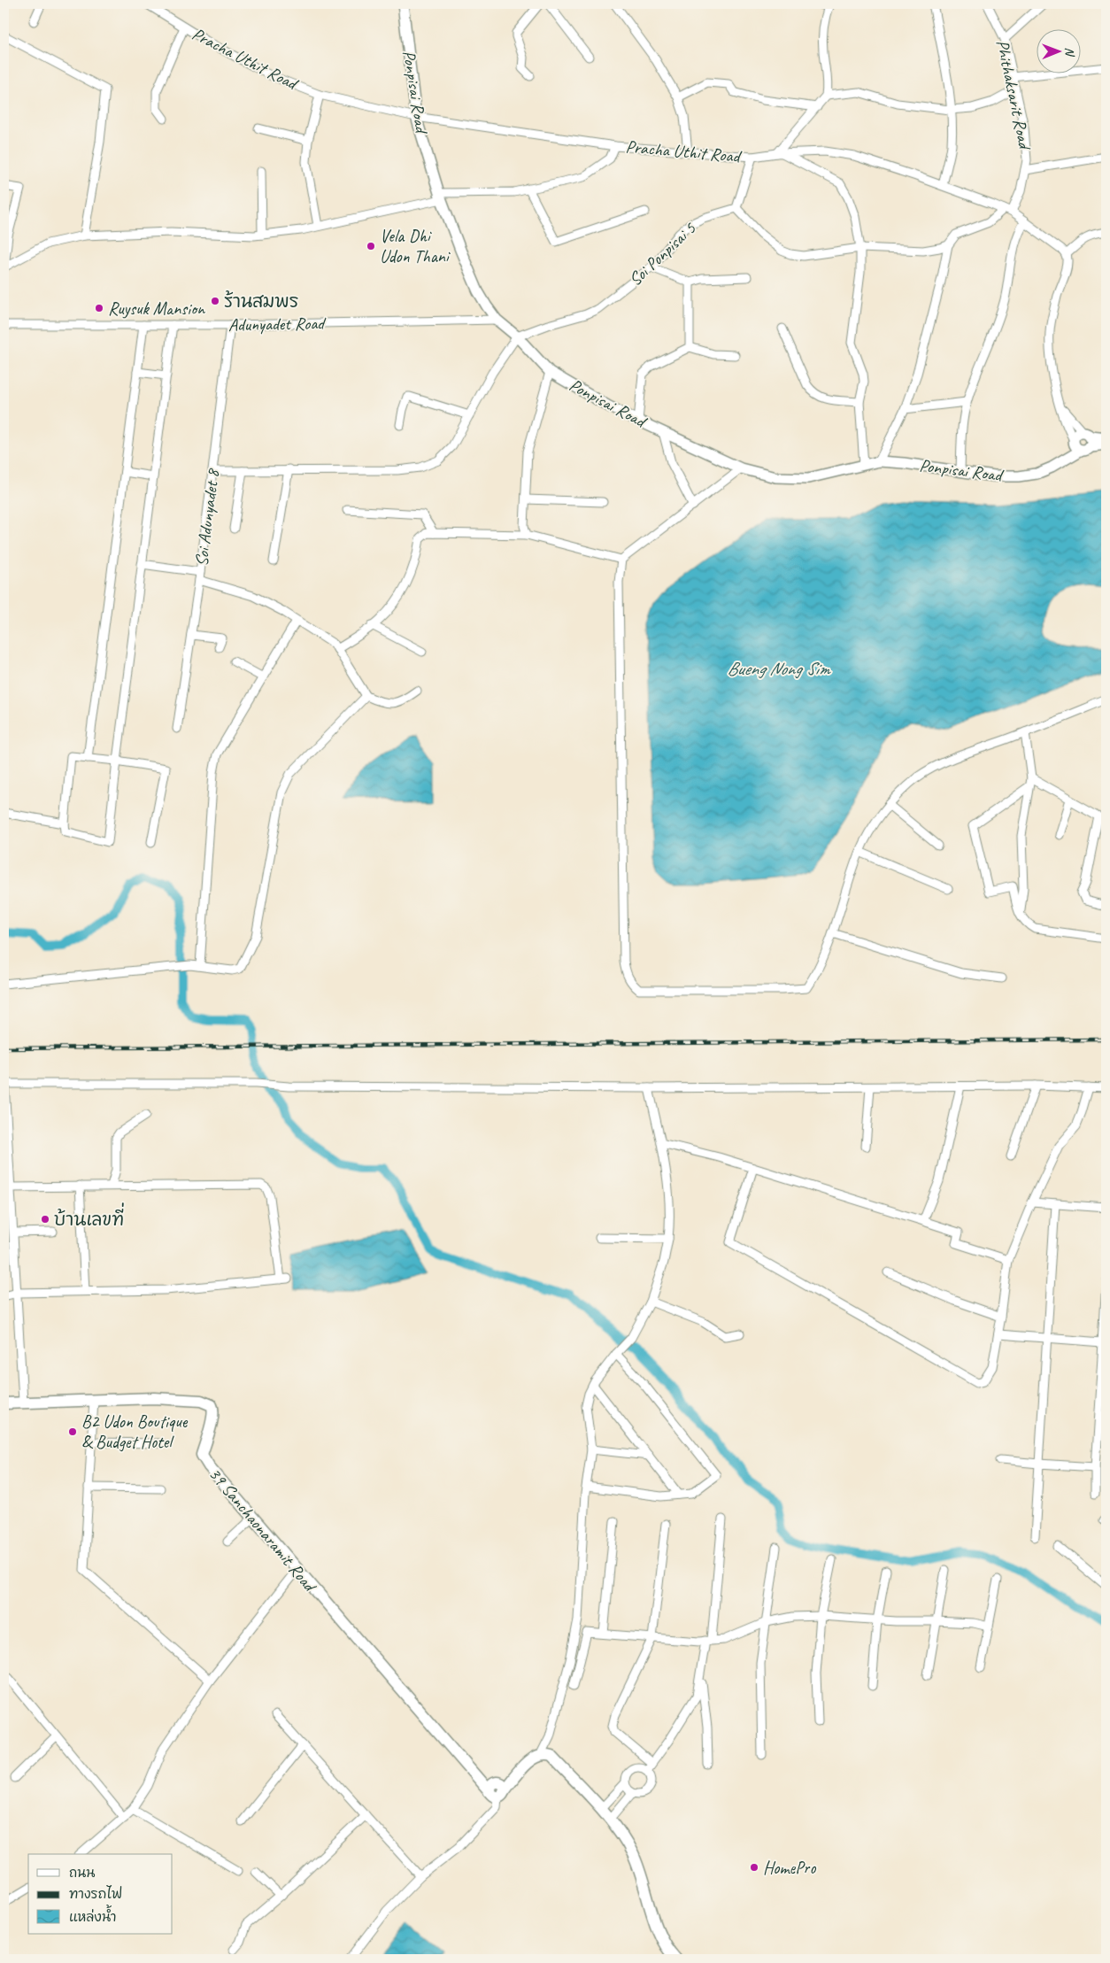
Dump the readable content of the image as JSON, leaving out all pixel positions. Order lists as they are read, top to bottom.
{
  "streets": {
    "main road": ["39 Sanchaonaramit Road"],
    "street": [
      "Pracha Uthit Road",
      "Ponpisai Road",
      "Phithaksarit Road",
      "Soi Ponpisai 5",
      "Adunyadet Road",
      "Soi Adunyadet 8"
    ]
  },
  "crossings": [
    ["Pracha Uthit Road", "Ponpisai Road"],
    ["Pracha Uthit Road", "Phithaksarit Road"],
    ["Ponpisai Road", "Soi Ponpisai 5"],
    ["Ponpisai Road", "Adunyadet Road"],
    ["Adunyadet Road", "Soi Adunyadet 8"]
  ],
  "water": ["Bueng Nong Sim"],
  "places": [
    "Vela Dhi Udon Thani",
    "ร้านสมพร",
    "Ruysuk Mansion",
    "บ้านเลขที่",
    "B2 Udon Boutique & Budget Hotel",
    "HomePro"
  ],
  "legend": ["ถนน", "ทางรถไฟ", "แหล่งน้ำ"],
  "north": "right"
}
